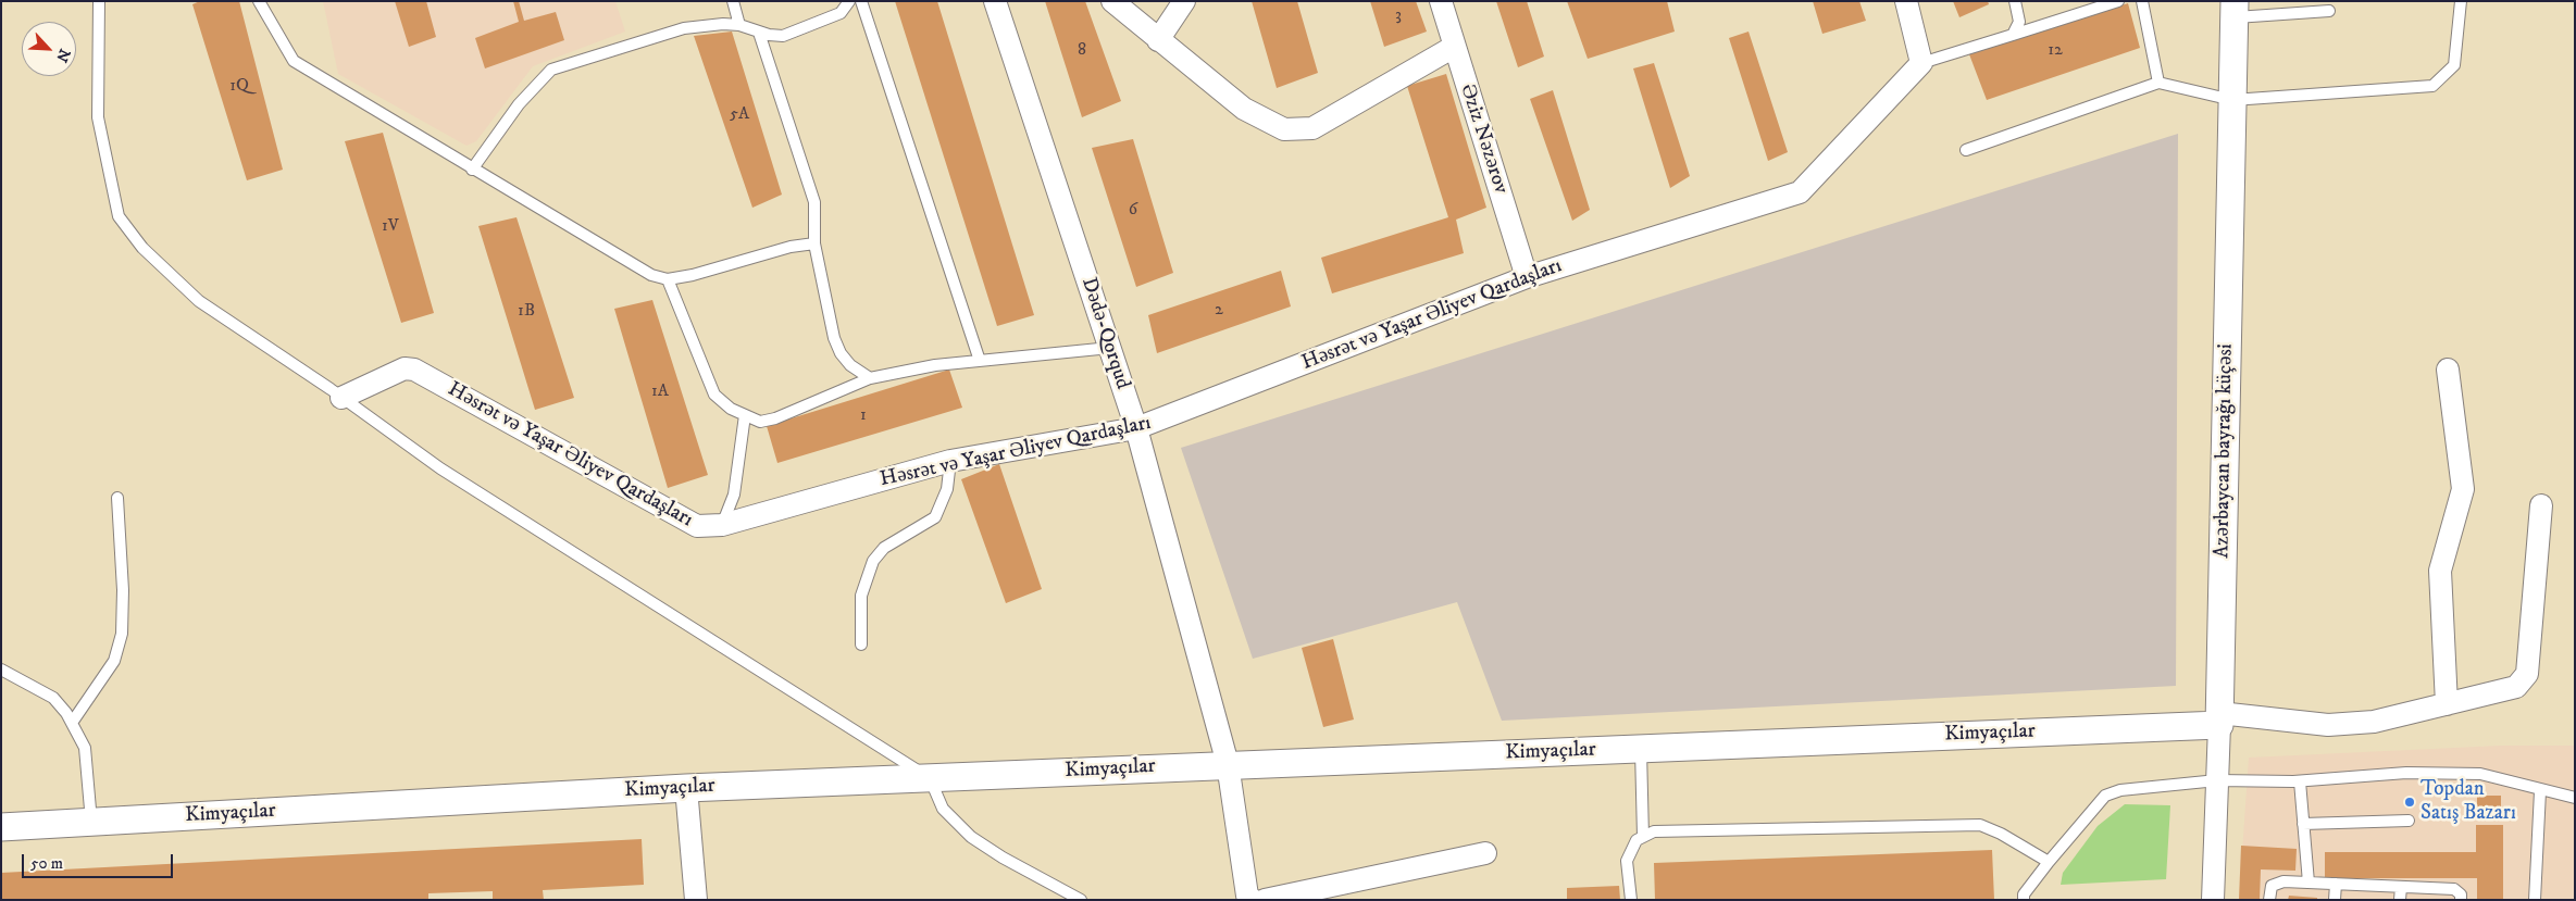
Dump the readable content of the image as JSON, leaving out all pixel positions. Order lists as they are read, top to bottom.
{
  "streets": {
    "street": [
      "Əziz Nəzərov",
      "Həsrət və Yaşar Əliyev Qardaşları",
      "Dədə-Qorqud",
      "Azərbaycan bayrağı küçəsi",
      "Kimyaçılar"
    ]
  },
  "crossings": [
    ["Əziz Nəzərov", "Həsrət və Yaşar Əliyev Qardaşları"],
    ["Həsrət və Yaşar Əliyev Qardaşları", "Dədə-Qorqud"],
    ["Dədə-Qorqud", "Kimyaçılar"],
    ["Azərbaycan bayrağı küçəsi", "Kimyaçılar"]
  ],
  "places": ["Topdan Satış Bazarı"],
  "house_numbers": [
    "3",
    "8",
    "12",
    "1Q",
    "5A",
    "6",
    "1V",
    "2",
    "1B",
    "1A",
    "1"
  ],
  "scale_bar": "50 m",
  "north": "bottom right"
}
